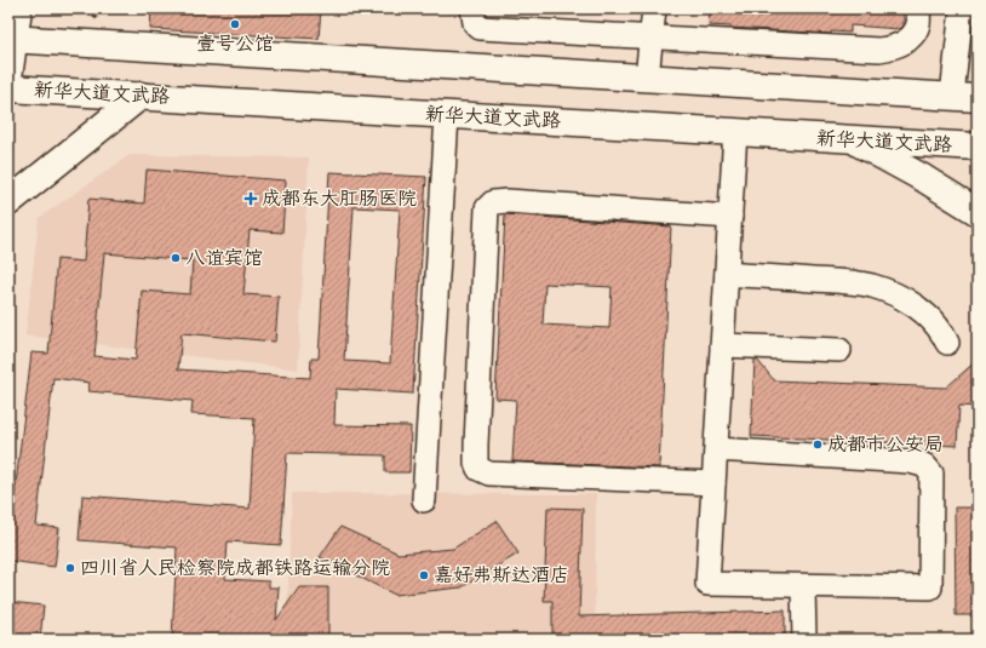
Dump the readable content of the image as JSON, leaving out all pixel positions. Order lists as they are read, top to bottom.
{
  "streets": {
    "main road": ["新华大道文武路"]
  },
  "places": {
    "other": [
      "壹号公馆",
      "八谊宾馆",
      "成都市公安局",
      "四川省人民检察院成都铁路运输分院",
      "嘉好弗斯达酒店"
    ],
    "health": ["成都东大肛肠医院"]
  }
}
